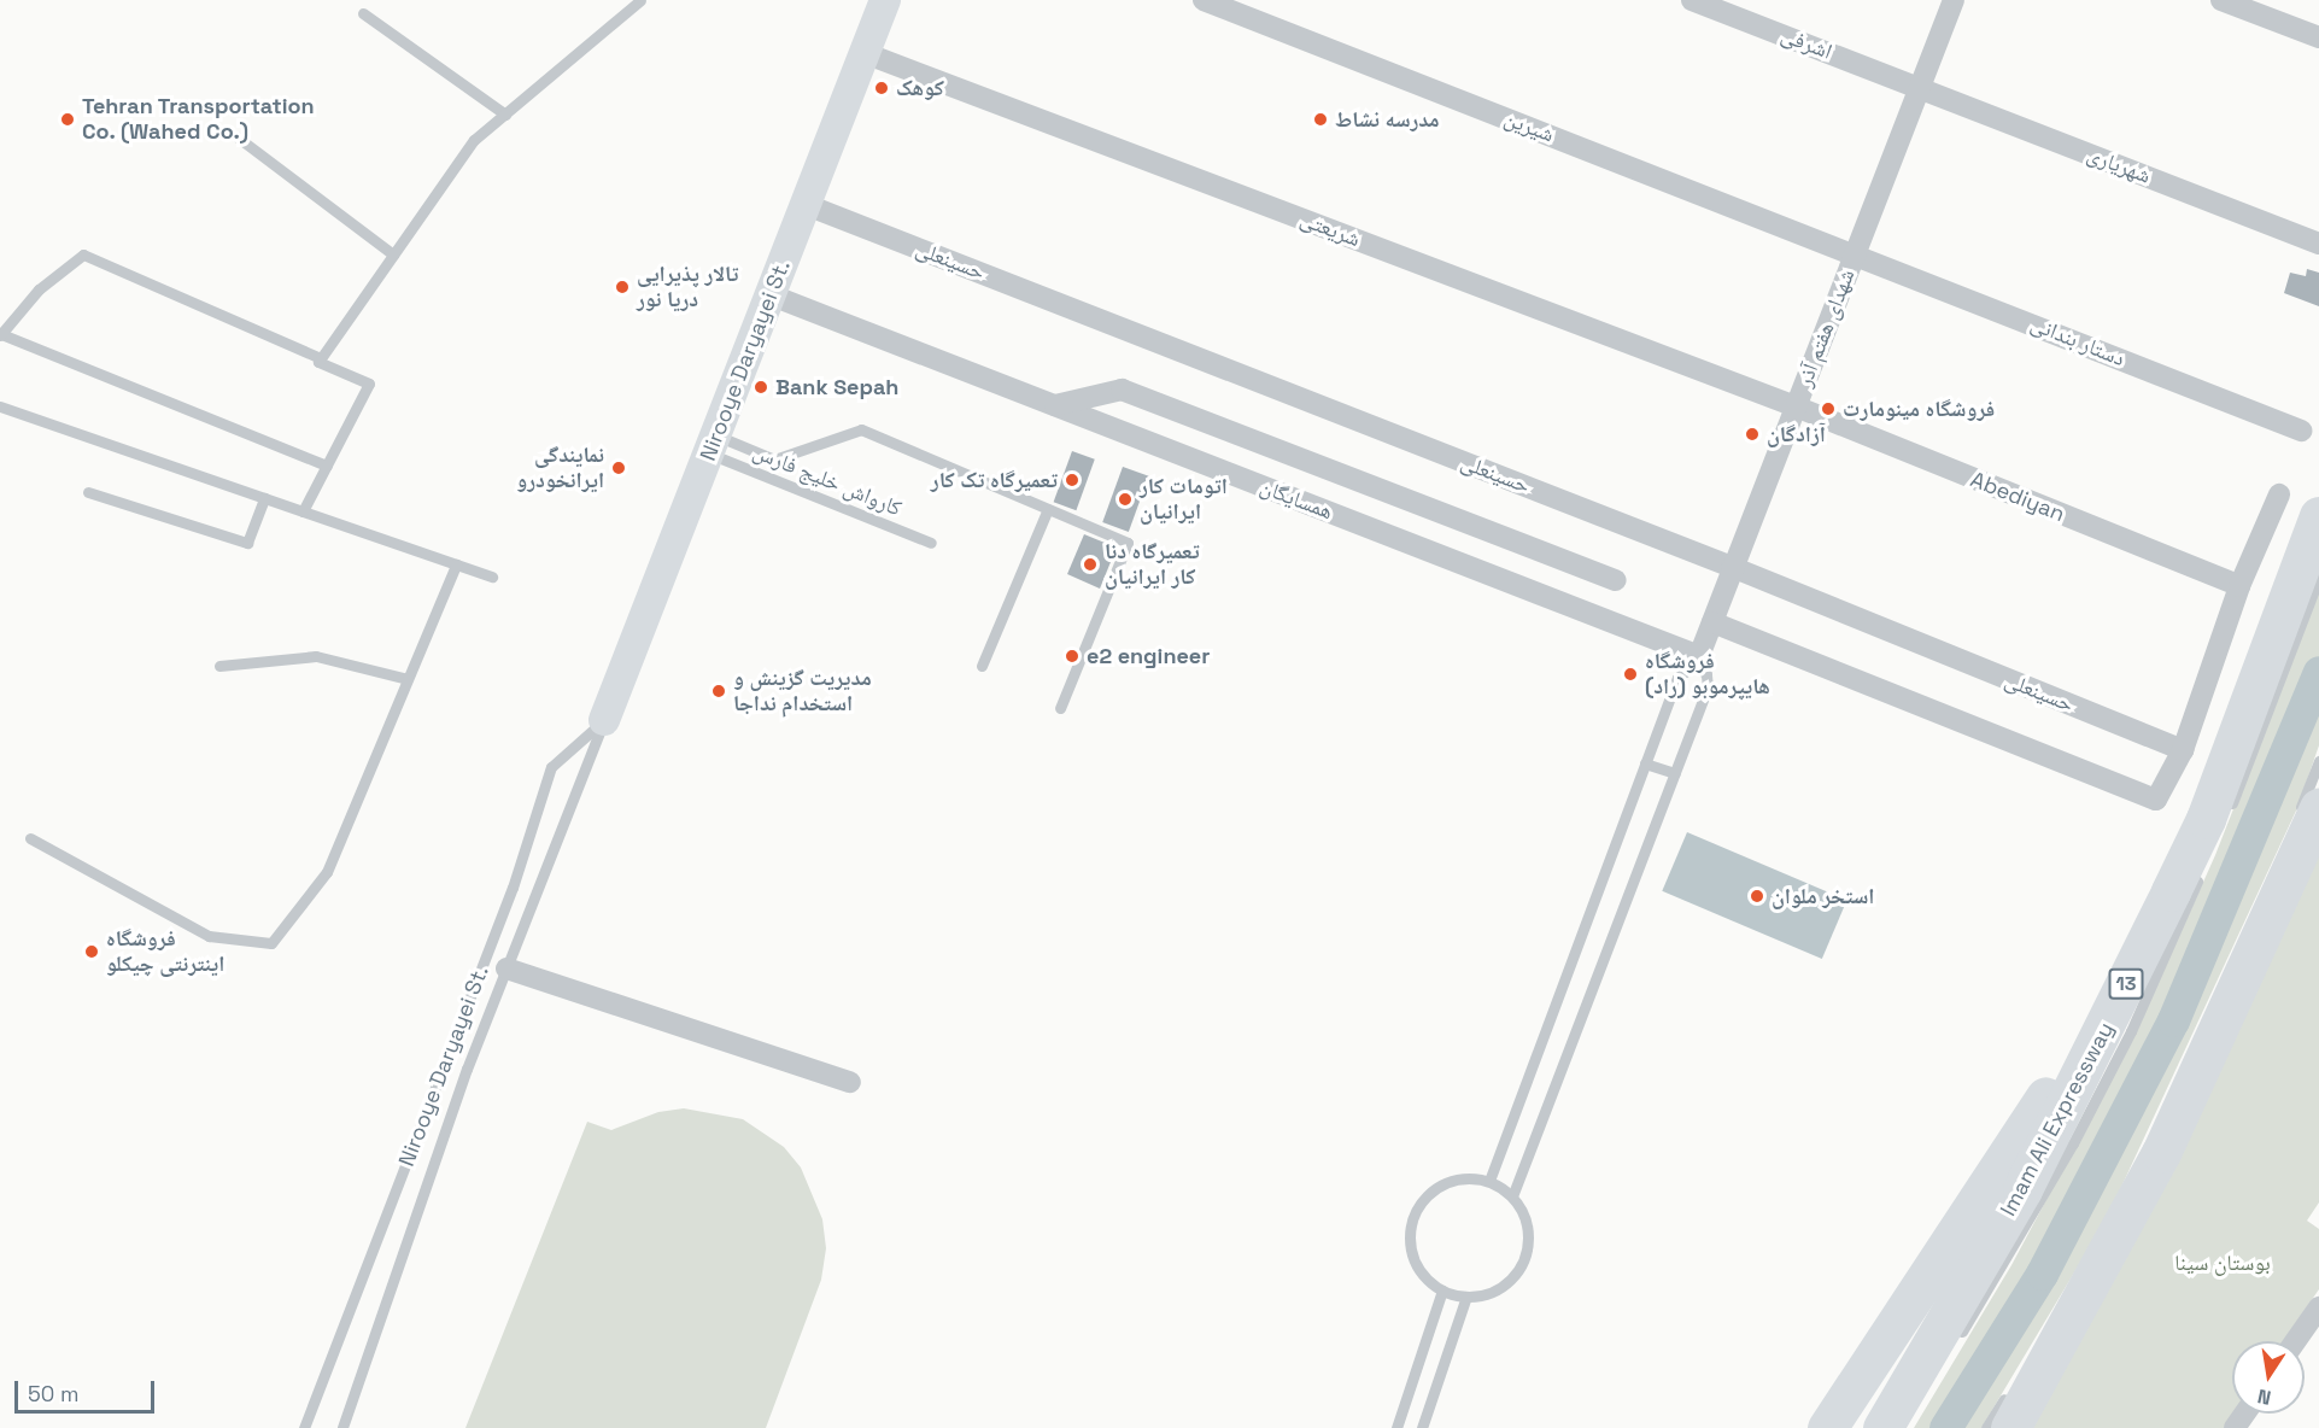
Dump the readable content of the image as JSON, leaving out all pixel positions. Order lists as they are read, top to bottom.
{
  "streets": {
    "highway": ["13", "Imam Ali Expressway"],
    "main road": ["Nirooye Daryayei St."],
    "street": [
      "اشرفی",
      "شیرین",
      "شهریاری",
      "شریعتی",
      "حسینعلی",
      "شهدای هفتم آذر",
      "دستار بندانی",
      "Abediyan",
      "همسایگان"
    ],
    "lane": ["کارواش خلیج فارس"]
  },
  "crossings": [
    ["اشرفی", "شهریاری"],
    ["اشرفی", "شهدای هفتم آذر"],
    ["شیرین", "شهدای هفتم آذر"],
    ["شیرین", "دستار بندانی"],
    ["شهریاری", "شهدای هفتم آذر"],
    ["شریعتی", "شهدای هفتم آذر"],
    ["شریعتی", "Nirooye Daryayei St."],
    ["شریعتی", "Abediyan"],
    ["حسینعلی", "شهدای هفتم آذر"],
    ["حسینعلی", "Nirooye Daryayei St."],
    ["شهدای هفتم آذر", "دستار بندانی"],
    ["شهدای هفتم آذر", "Abediyan"],
    ["شهدای هفتم آذر", "همسایگان"],
    ["Nirooye Daryayei St.", "کارواش خلیج فارس"],
    ["Nirooye Daryayei St.", "همسایگان"]
  ],
  "parks": ["بوستان سینا"],
  "places": [
    "کوهک",
    "Tehran Transportation Co. (Wahed Co.)",
    "مدرسه نشاط",
    "تالار پذیرایی دریا نور",
    "Bank Sepah",
    "فروشگاه مینومارت",
    "آزادگان",
    "نمایندگی ایرانخودرو",
    "تعمیرگاه تک کار",
    "اتومات کار ایرانیان",
    "تعمیرگاه دنا کار ایرانیان",
    "e2 engineer",
    "فروشگاه هایپرموبو (راد)",
    "مدیریت گزینش و استخدام نداجا",
    "استخر ملوان",
    "فروشگاه اینترنتی چیکلو"
  ],
  "scale_bar": "50 m",
  "north": "bottom"
}
